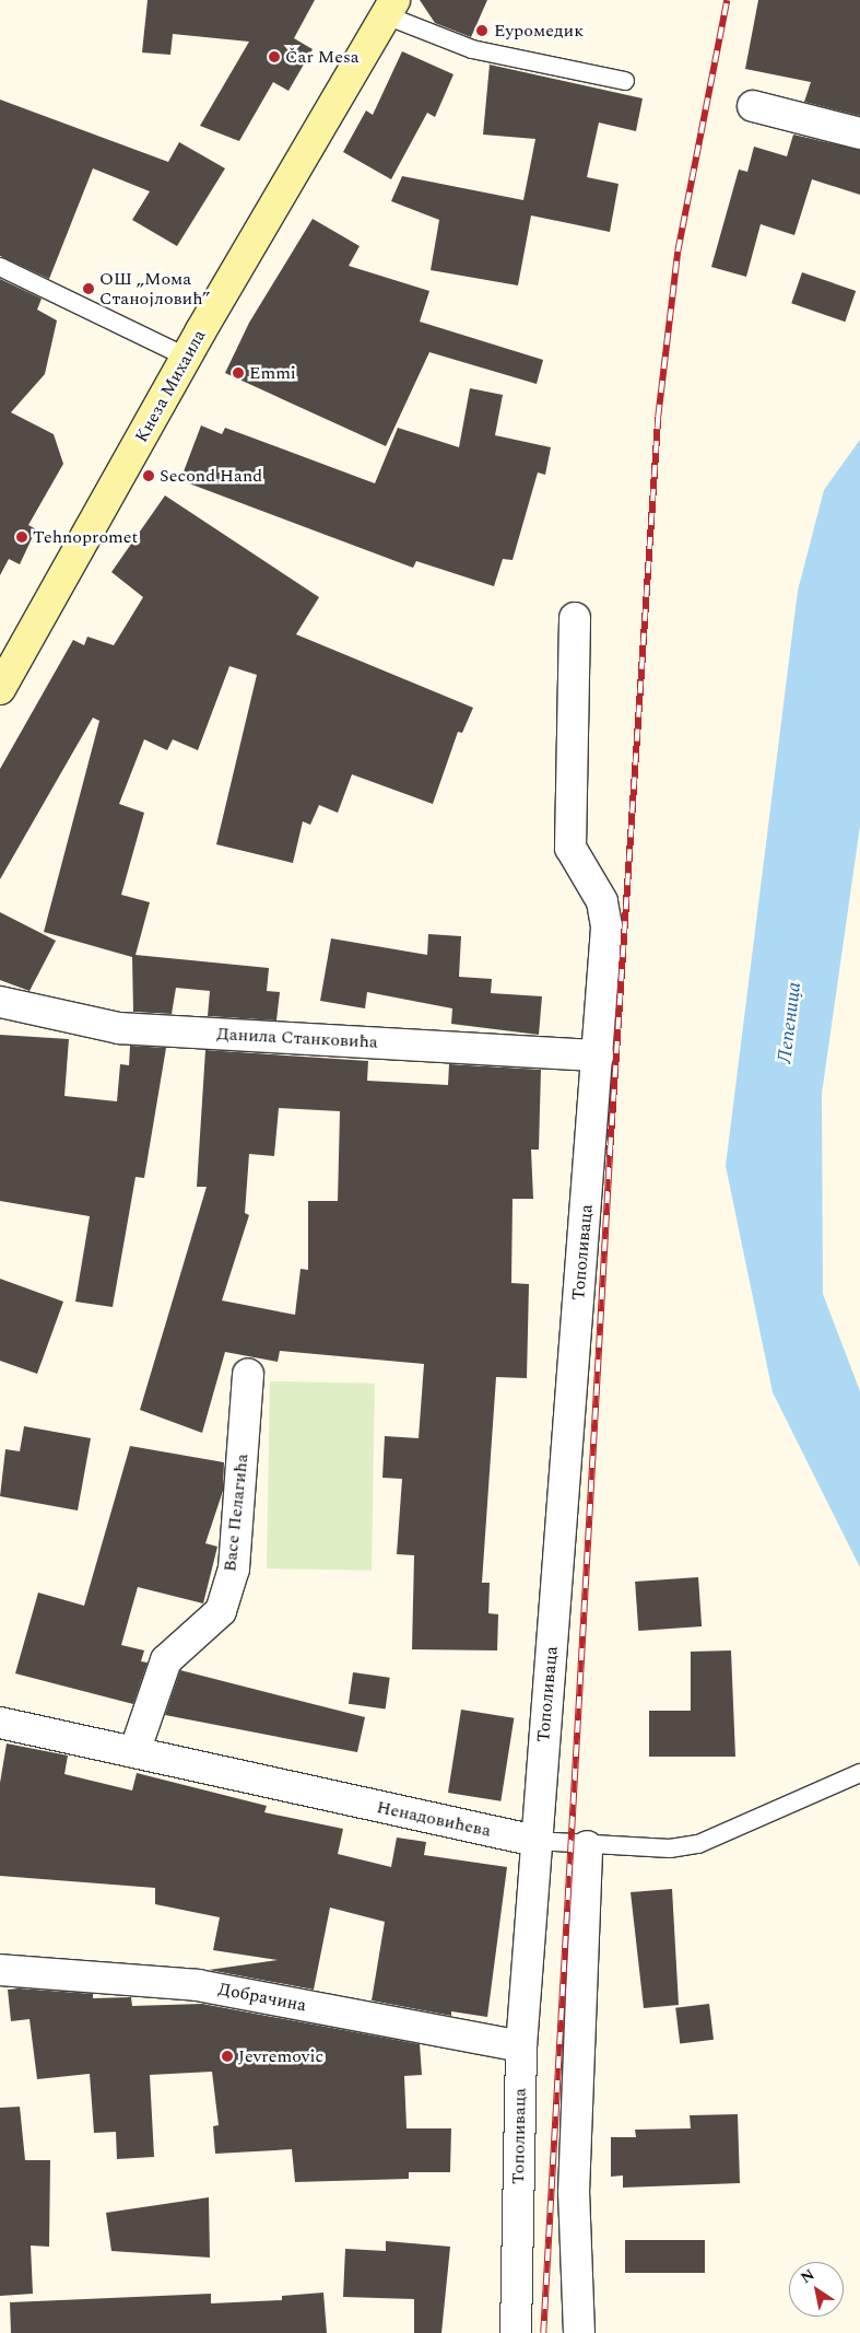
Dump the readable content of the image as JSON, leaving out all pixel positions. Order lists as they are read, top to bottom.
{
  "streets": {
    "main road": ["Кнеза Михаила"],
    "street": [
      "Данила Станковића",
      "Тополиваца",
      "Васе Пелагића",
      "Ненадовићева",
      "Добрачина"
    ]
  },
  "crossings": [
    ["Данила Станковића", "Тополиваца"],
    ["Тополиваца", "Ненадовићева"],
    ["Тополиваца", "Добрачина"],
    ["Васе Пелагића", "Ненадовићева"]
  ],
  "water": ["Лепеница"],
  "places": [
    "Еуромедик",
    "Čar Mesa",
    "ОШ „Мома Станојловић”",
    "Emmi",
    "Second Hand",
    "Tehnopromet",
    "Jevremovic"
  ],
  "north": "top left"
}
